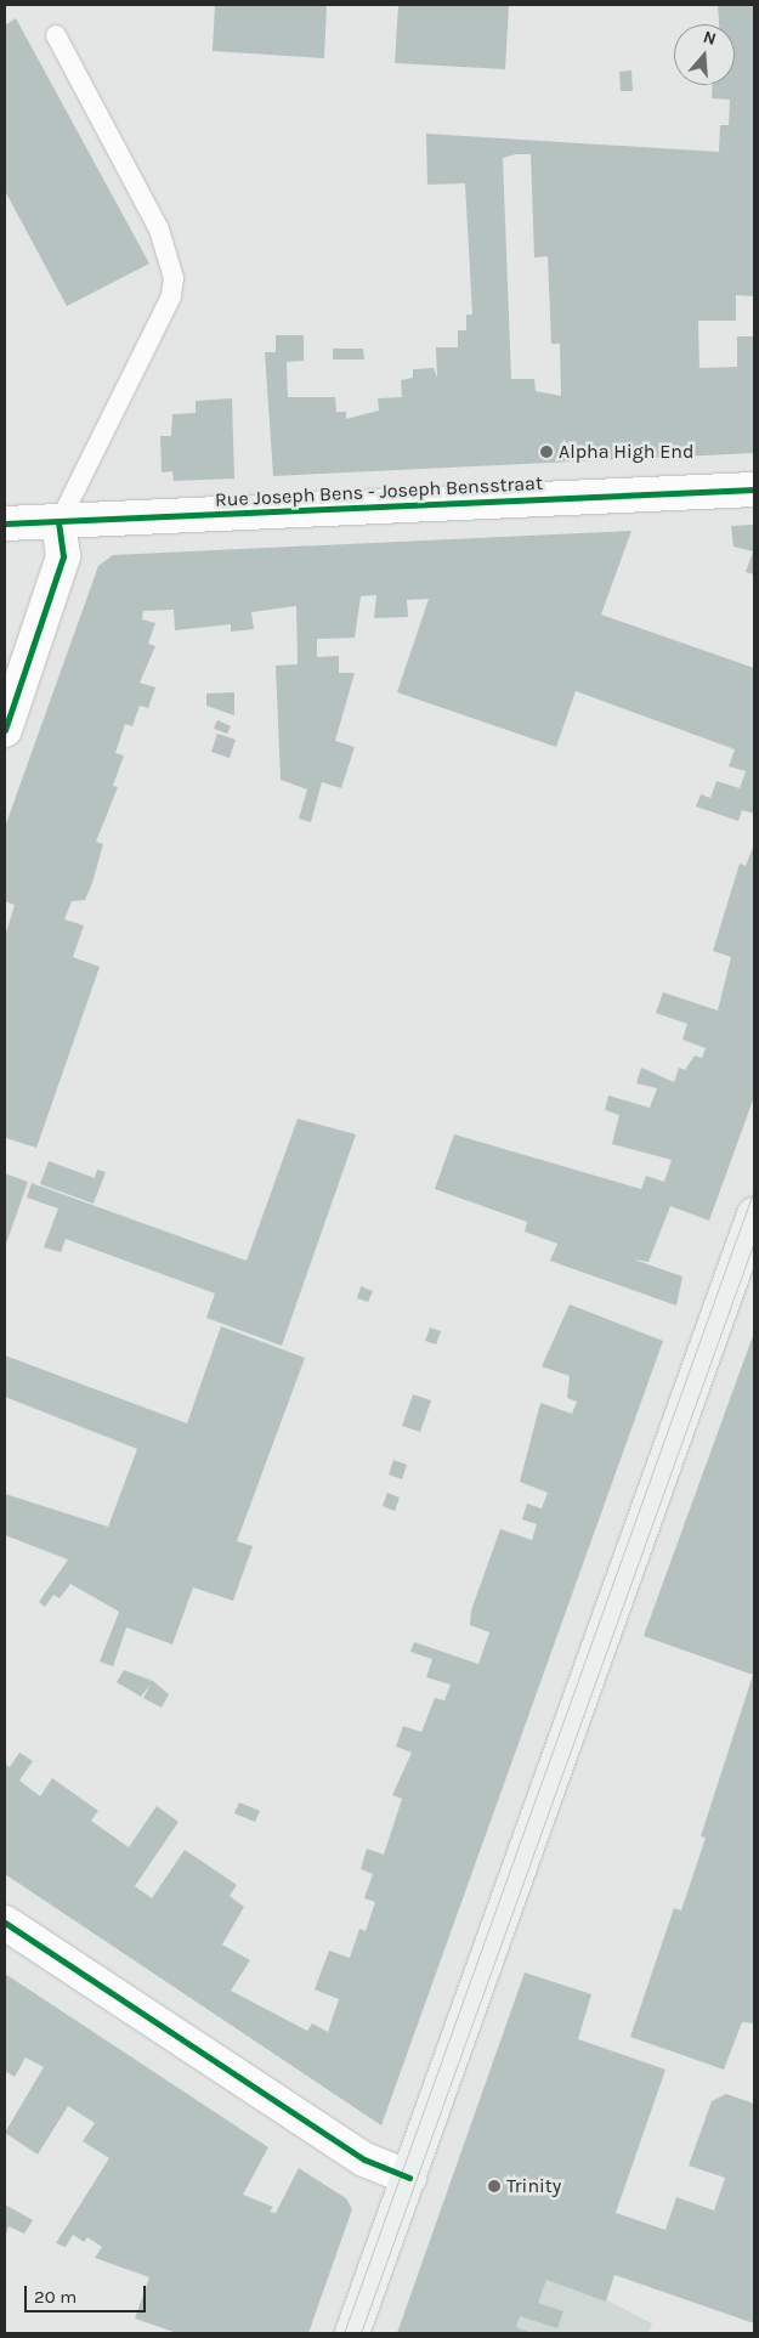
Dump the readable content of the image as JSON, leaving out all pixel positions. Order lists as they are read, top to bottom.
{
  "streets": {
    "street": ["Rue Joseph Bens - Joseph Bensstraat"]
  },
  "places": ["Alpha High End", "Trinity"],
  "scale_bar": "20 m",
  "north": "top"
}
